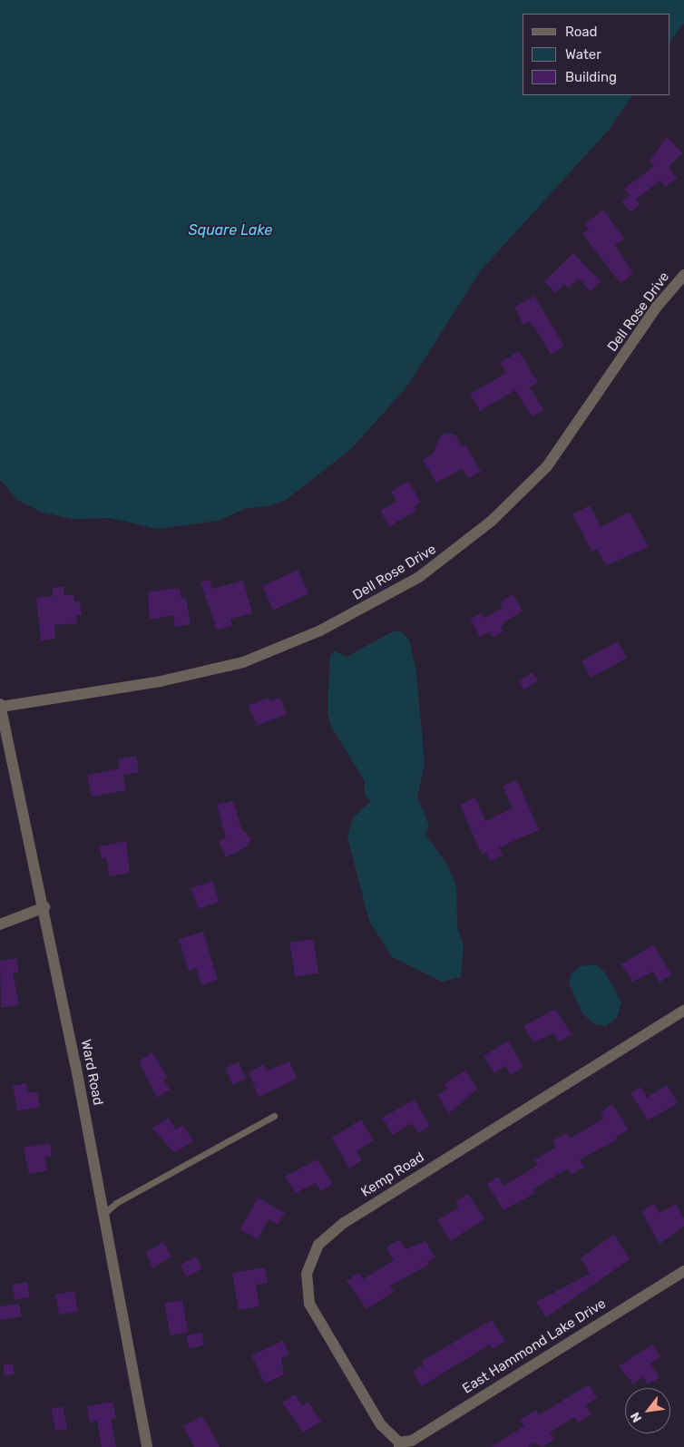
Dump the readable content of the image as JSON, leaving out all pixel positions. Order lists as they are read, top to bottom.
{
  "streets": {
    "street": [
      "Dell Rose Drive",
      "Ward Road",
      "Kemp Road",
      "East Hammond Lake Drive"
    ]
  },
  "crossings": [
    ["Dell Rose Drive", "Ward Road"],
    ["Kemp Road", "East Hammond Lake Drive"]
  ],
  "water": ["Square Lake"],
  "legend": ["Road", "Water", "Building"],
  "north": "bottom left"
}
